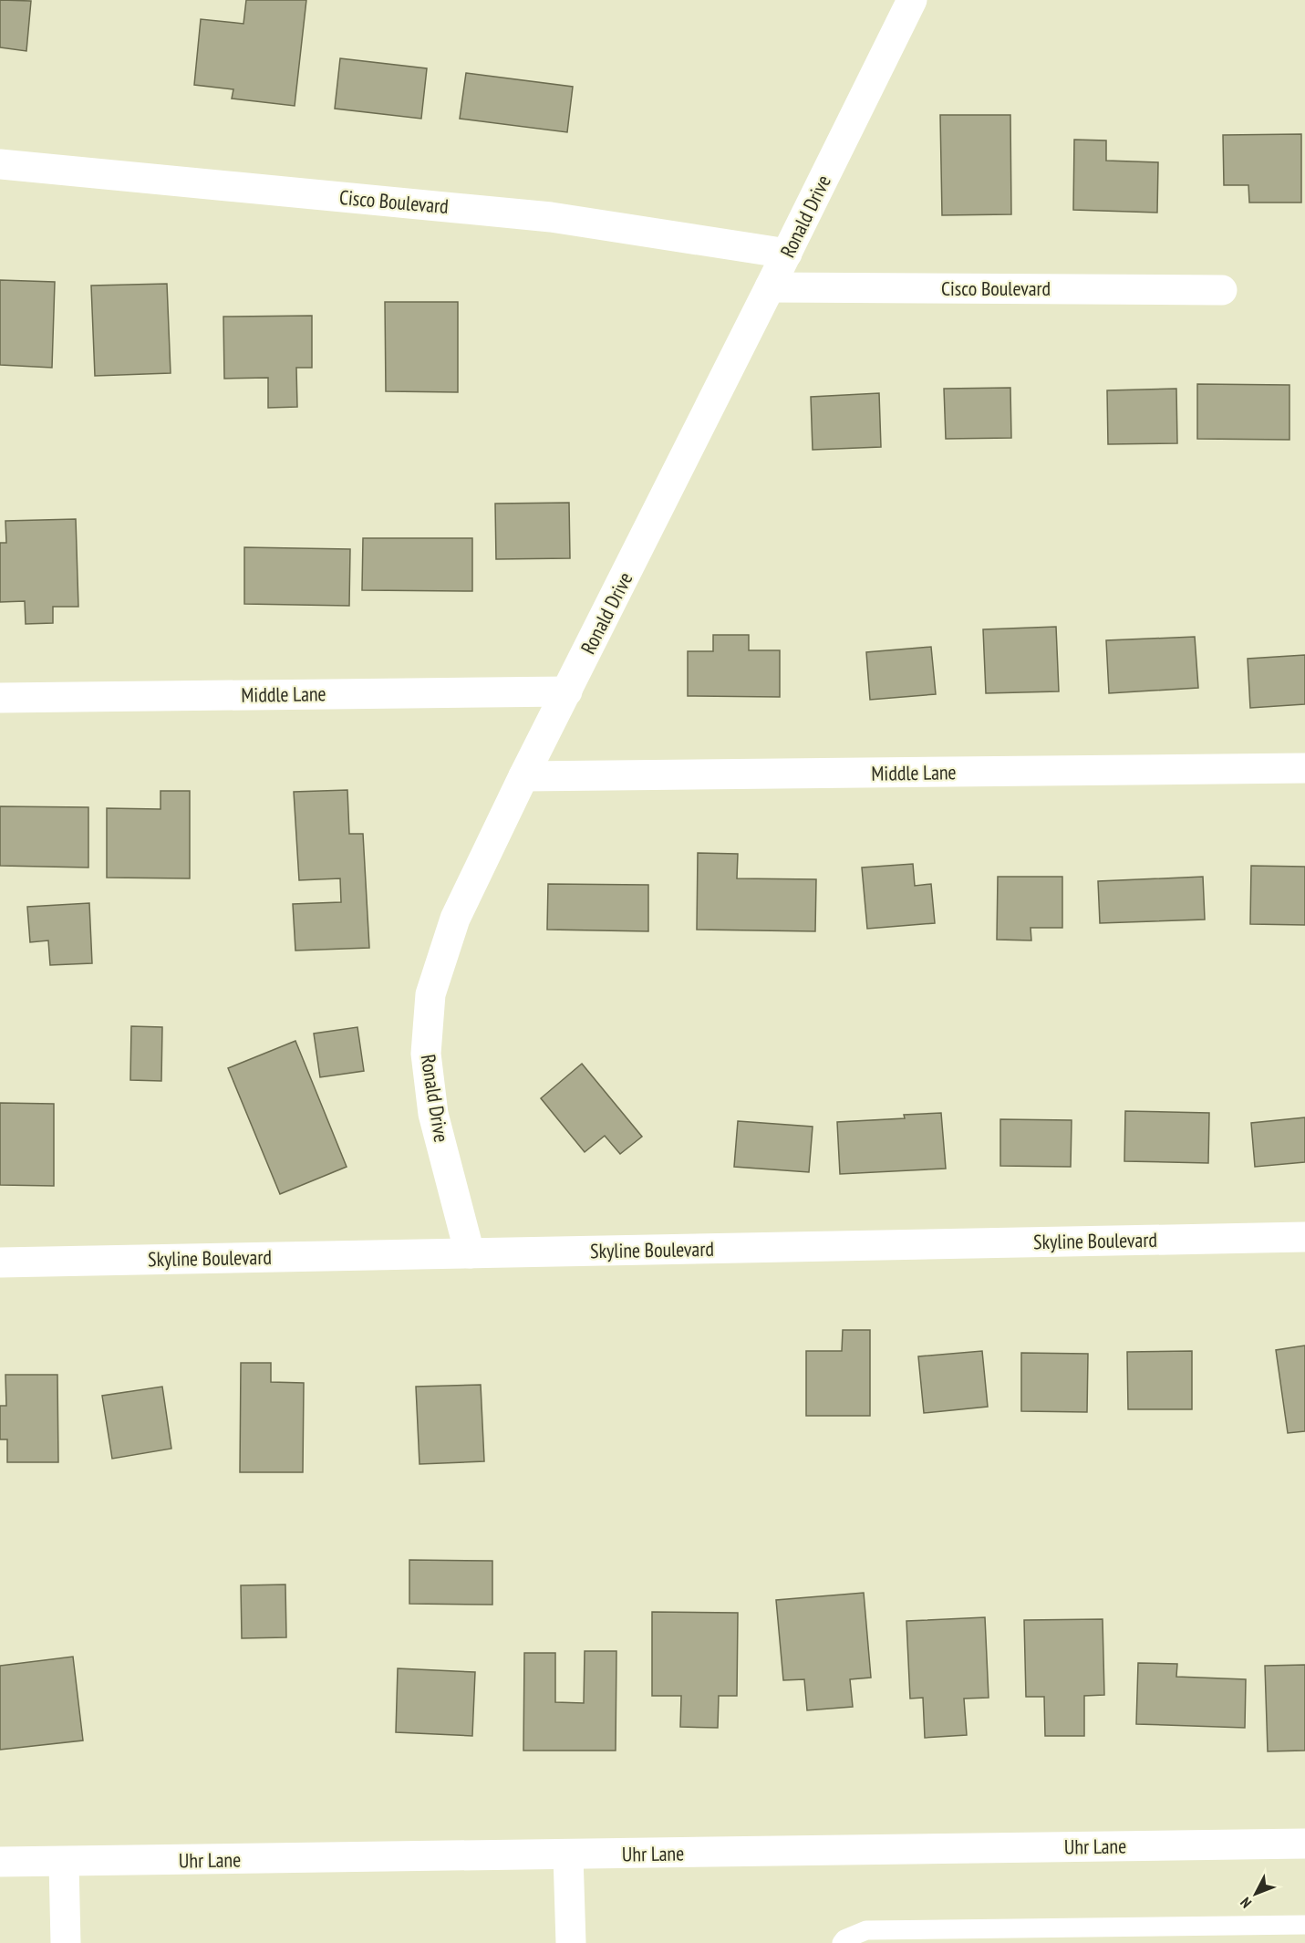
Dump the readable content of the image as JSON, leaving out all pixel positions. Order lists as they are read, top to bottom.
{
  "streets": {
    "street": [
      "Cisco Boulevard",
      "Ronald Drive",
      "Middle Lane",
      "Skyline Boulevard",
      "Uhr Lane"
    ]
  },
  "crossings": [
    ["Cisco Boulevard", "Ronald Drive"],
    ["Ronald Drive", "Middle Lane"],
    ["Ronald Drive", "Skyline Boulevard"]
  ],
  "north": "bottom left"
}
